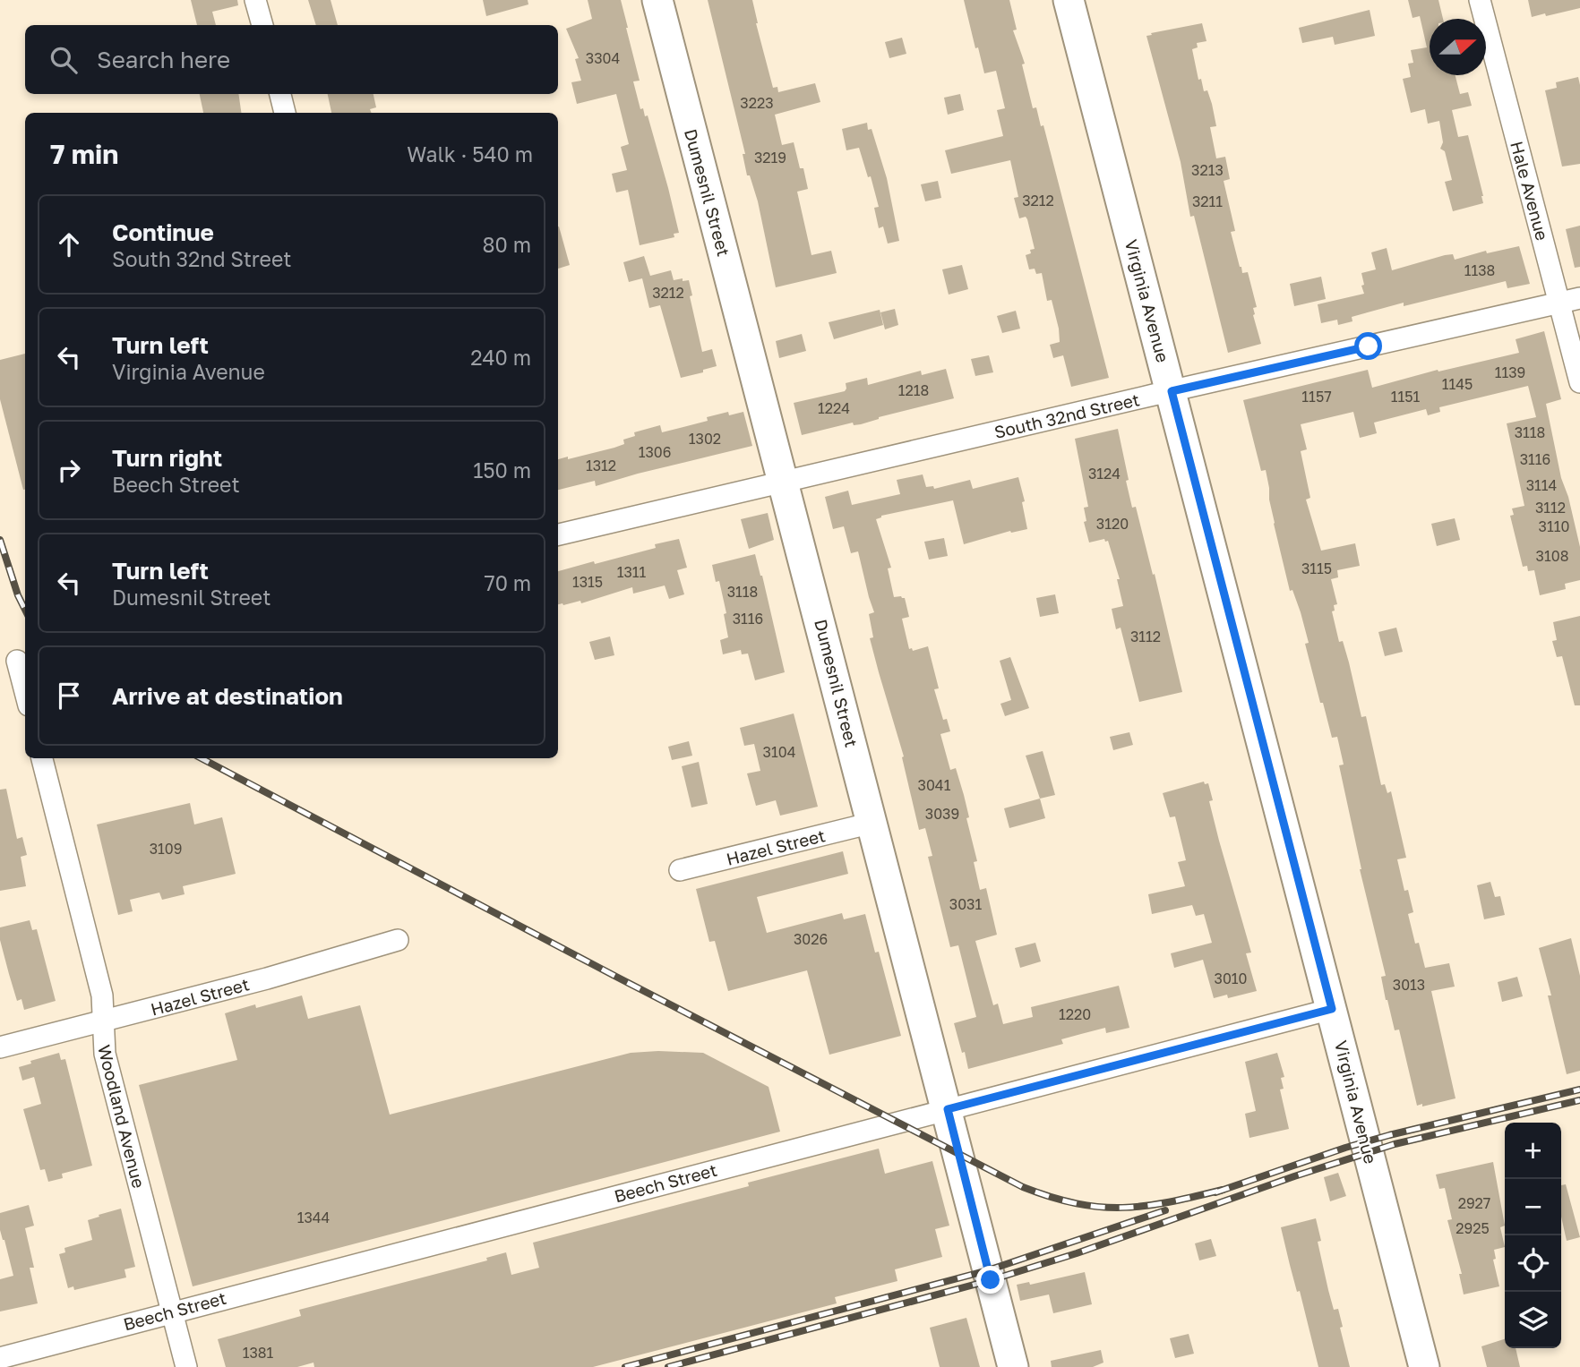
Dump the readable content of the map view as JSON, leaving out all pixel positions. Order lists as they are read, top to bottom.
{
  "streets": {
    "main road": ["Dumesnil Street", "Virginia Avenue"],
    "street": [
      "Hale Avenue",
      "South 32nd Street",
      "Hazel Street",
      "Woodland Avenue",
      "Beech Street"
    ]
  },
  "crossings": [
    ["Hale Avenue", "South 32nd Street"],
    ["Dumesnil Street", "South 32nd Street"],
    ["Dumesnil Street", "Hazel Street"],
    ["Dumesnil Street", "Beech Street"],
    ["Virginia Avenue", "South 32nd Street"],
    ["Virginia Avenue", "Beech Street"],
    ["Hazel Street", "Woodland Avenue"],
    ["Woodland Avenue", "Beech Street"]
  ],
  "house_numbers": [
    "3304",
    "3223",
    "3219",
    "3213",
    "3212",
    "3211",
    "1138",
    "3212",
    "1139",
    "1145",
    "1218",
    "1157",
    "1151",
    "1224",
    "3118",
    "1302",
    "1306",
    "3116",
    "1312",
    "3124",
    "3114",
    "3112",
    "3120",
    "3110",
    "3108",
    "3115",
    "1311",
    "1315",
    "3118",
    "3116",
    "3112",
    "3104",
    "3041",
    "3039",
    "3109",
    "3031",
    "3026",
    "3010",
    "3013",
    "1220",
    "2927",
    "1344",
    "2925",
    "1381"
  ],
  "north": "right",
  "page": {
    "search": "Search here",
    "heading": ["7 min", "Walk · 540 m"],
    "list": [
      ["Continue", "South 32nd Street", "80 m"],
      ["Turn left", "Virginia Avenue", "240 m"],
      ["Turn right", "Beech Street", "150 m"],
      ["Turn left", "Dumesnil Street", "70 m"],
      "Arrive at destination"
    ],
    "map_buttons": ["+", "−"]
  }
}
